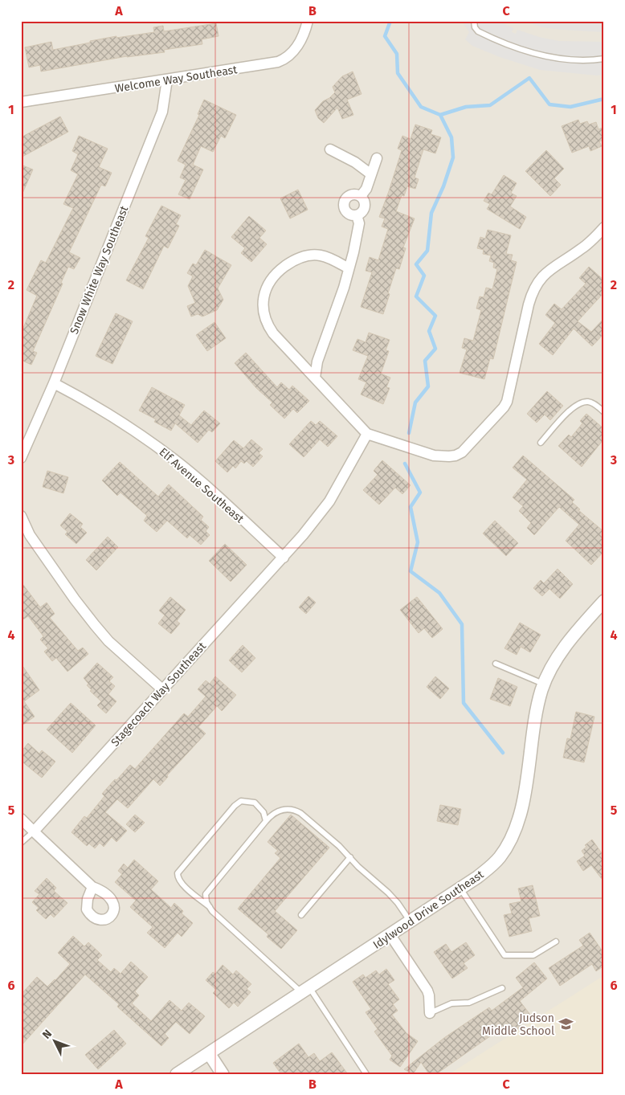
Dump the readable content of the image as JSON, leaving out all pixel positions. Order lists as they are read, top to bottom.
{
  "streets": {
    "street": [
      "Welcome Way Southeast",
      "Snow White Way Southeast",
      "Elf Avenue Southeast",
      "Stagecoach Way Southeast",
      "Idylwood Drive Southeast"
    ]
  },
  "crossings": [
    ["Welcome Way Southeast", "Snow White Way Southeast"],
    ["Snow White Way Southeast", "Elf Avenue Southeast"],
    ["Elf Avenue Southeast", "Stagecoach Way Southeast"]
  ],
  "places": {
    "school or university": ["Judson Middle School"]
  },
  "north": "top left",
  "grid": {
    "columns": ["A", "B", "C"],
    "rows": [
      "1",
      "2",
      "3",
      "4",
      "5",
      "6"
    ]
  }
}
